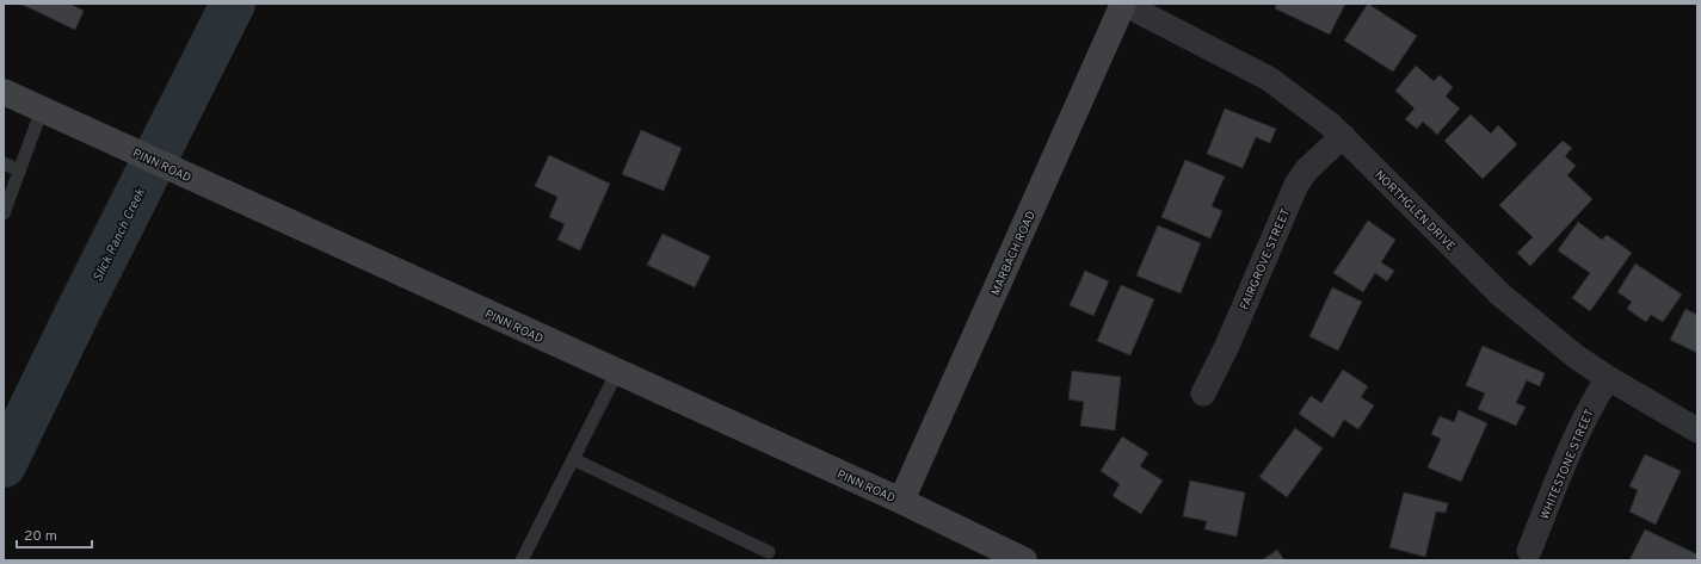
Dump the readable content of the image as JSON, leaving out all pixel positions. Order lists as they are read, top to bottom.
{
  "streets": {
    "street": [
      "PINN ROAD",
      "NORTHGLEN DRIVE",
      "MARBACH ROAD",
      "FAIRGROVE STREET",
      "WHITESTONE STREET"
    ]
  },
  "crossings": [
    ["PINN ROAD", "MARBACH ROAD"],
    ["NORTHGLEN DRIVE", "MARBACH ROAD"],
    ["NORTHGLEN DRIVE", "FAIRGROVE STREET"],
    ["NORTHGLEN DRIVE", "WHITESTONE STREET"]
  ],
  "water": ["Slick Ranch Creek"],
  "scale_bar": "20 m"
}
